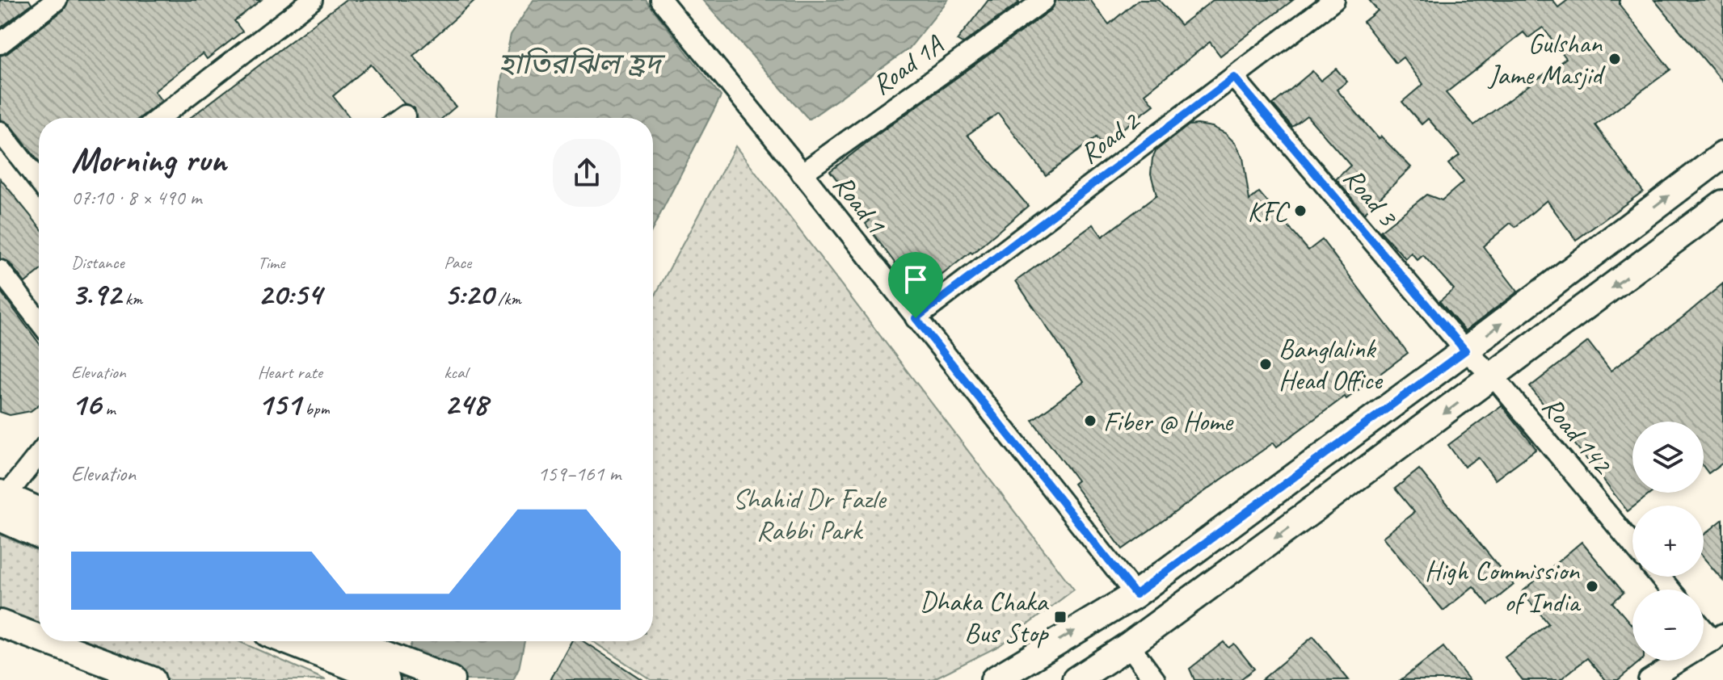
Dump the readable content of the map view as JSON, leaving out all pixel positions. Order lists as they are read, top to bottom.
{
  "streets": {
    "street": [
      "Road 1A",
      "Road 2",
      "Road 3",
      "Road 1",
      "Road 142"
    ]
  },
  "crossings": [
    ["Road 1A", "Road 1"],
    ["Road 2", "Road 3"],
    ["Road 2", "Road 1"],
    ["Road 3", "Road 142"]
  ],
  "water": ["হাতিরঝিল হ্রদ"],
  "parks": ["Shahid Dr Fazle Rabbi Park"],
  "places": {
    "other": [
      "Gulshan Jame Masjid",
      "KFC",
      "Banglalink Head Office",
      "Fiber @ Home",
      "High Commission of India"
    ],
    "transit": ["Dhaka Chaka Bus Stop"]
  },
  "page": {
    "heading": ["Morning run", "07:10 · 8 × 490 m"],
    "stats": [
      ["Distance", "3.92 km"],
      ["Time", "20:54"],
      ["Pace", "5:20 /km"],
      ["Elevation", "16 m"],
      ["Heart rate", "151 bpm"],
      ["kcal", "248"]
    ],
    "map_buttons": ["+", "−"],
    "chart": ["Elevation", "159–161 m"]
  }
}
